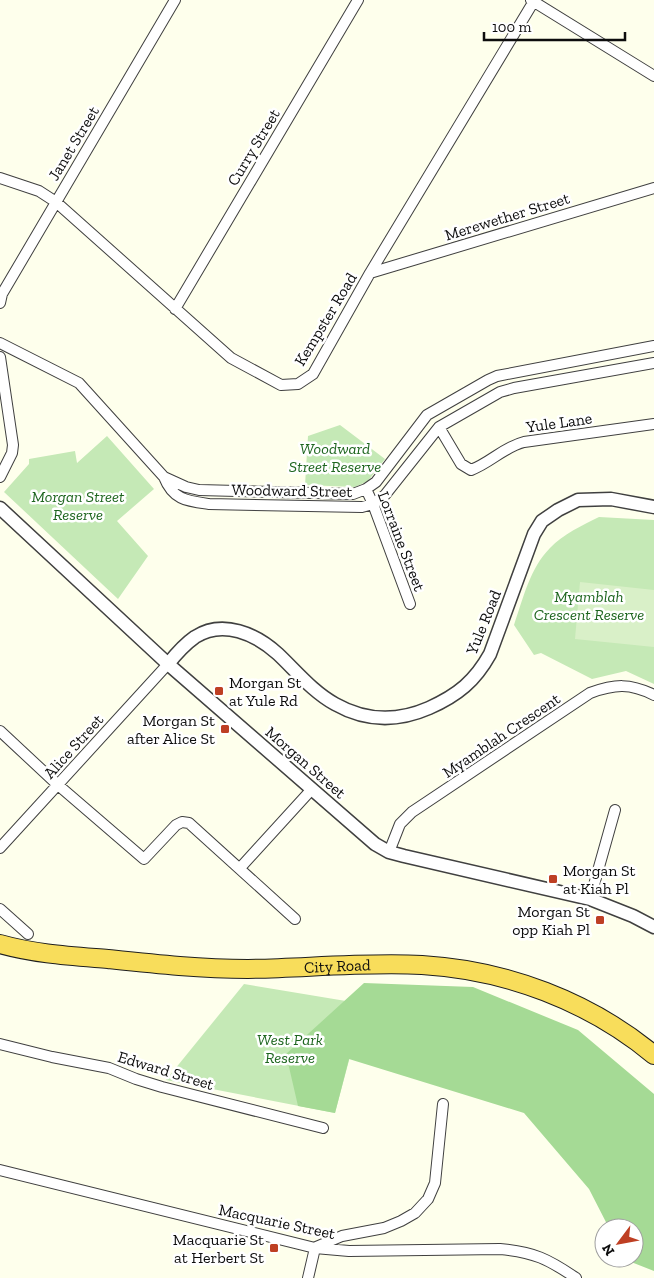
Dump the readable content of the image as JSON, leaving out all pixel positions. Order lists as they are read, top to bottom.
{
  "streets": {
    "highway": ["City Road"],
    "street": [
      "Janet Street",
      "Curry Street",
      "Merewether Street",
      "Kempster Road",
      "Yule Lane",
      "Woodward Street",
      "Lorraine Street",
      "Yule Road",
      "Myamblah Crescent",
      "Alice Street",
      "Morgan Street",
      "Edward Street",
      "Macquarie Street"
    ]
  },
  "crossings": [
    ["Janet Street", "Kempster Road"],
    ["Curry Street", "Kempster Road"],
    ["Merewether Street", "Kempster Road"],
    ["Yule Lane", "Woodward Street"],
    ["Woodward Street", "Lorraine Street"],
    ["Yule Road", "Alice Street"],
    ["Yule Road", "Morgan Street"],
    ["Myamblah Crescent", "Morgan Street"],
    ["Alice Street", "Morgan Street"]
  ],
  "parks": [
    "Woodward Street Reserve",
    "Morgan Street Reserve",
    "Myamblah Crescent Reserve",
    "West Park Reserve"
  ],
  "places": {
    "transit": [
      "Morgan St at Yule Rd",
      "Morgan St after Alice St",
      "Morgan St at Kiah Pl",
      "Morgan St opp Kiah Pl",
      "Macquarie St at Herbert St"
    ]
  },
  "scale_bar": "100 m",
  "north": "bottom left"
}
